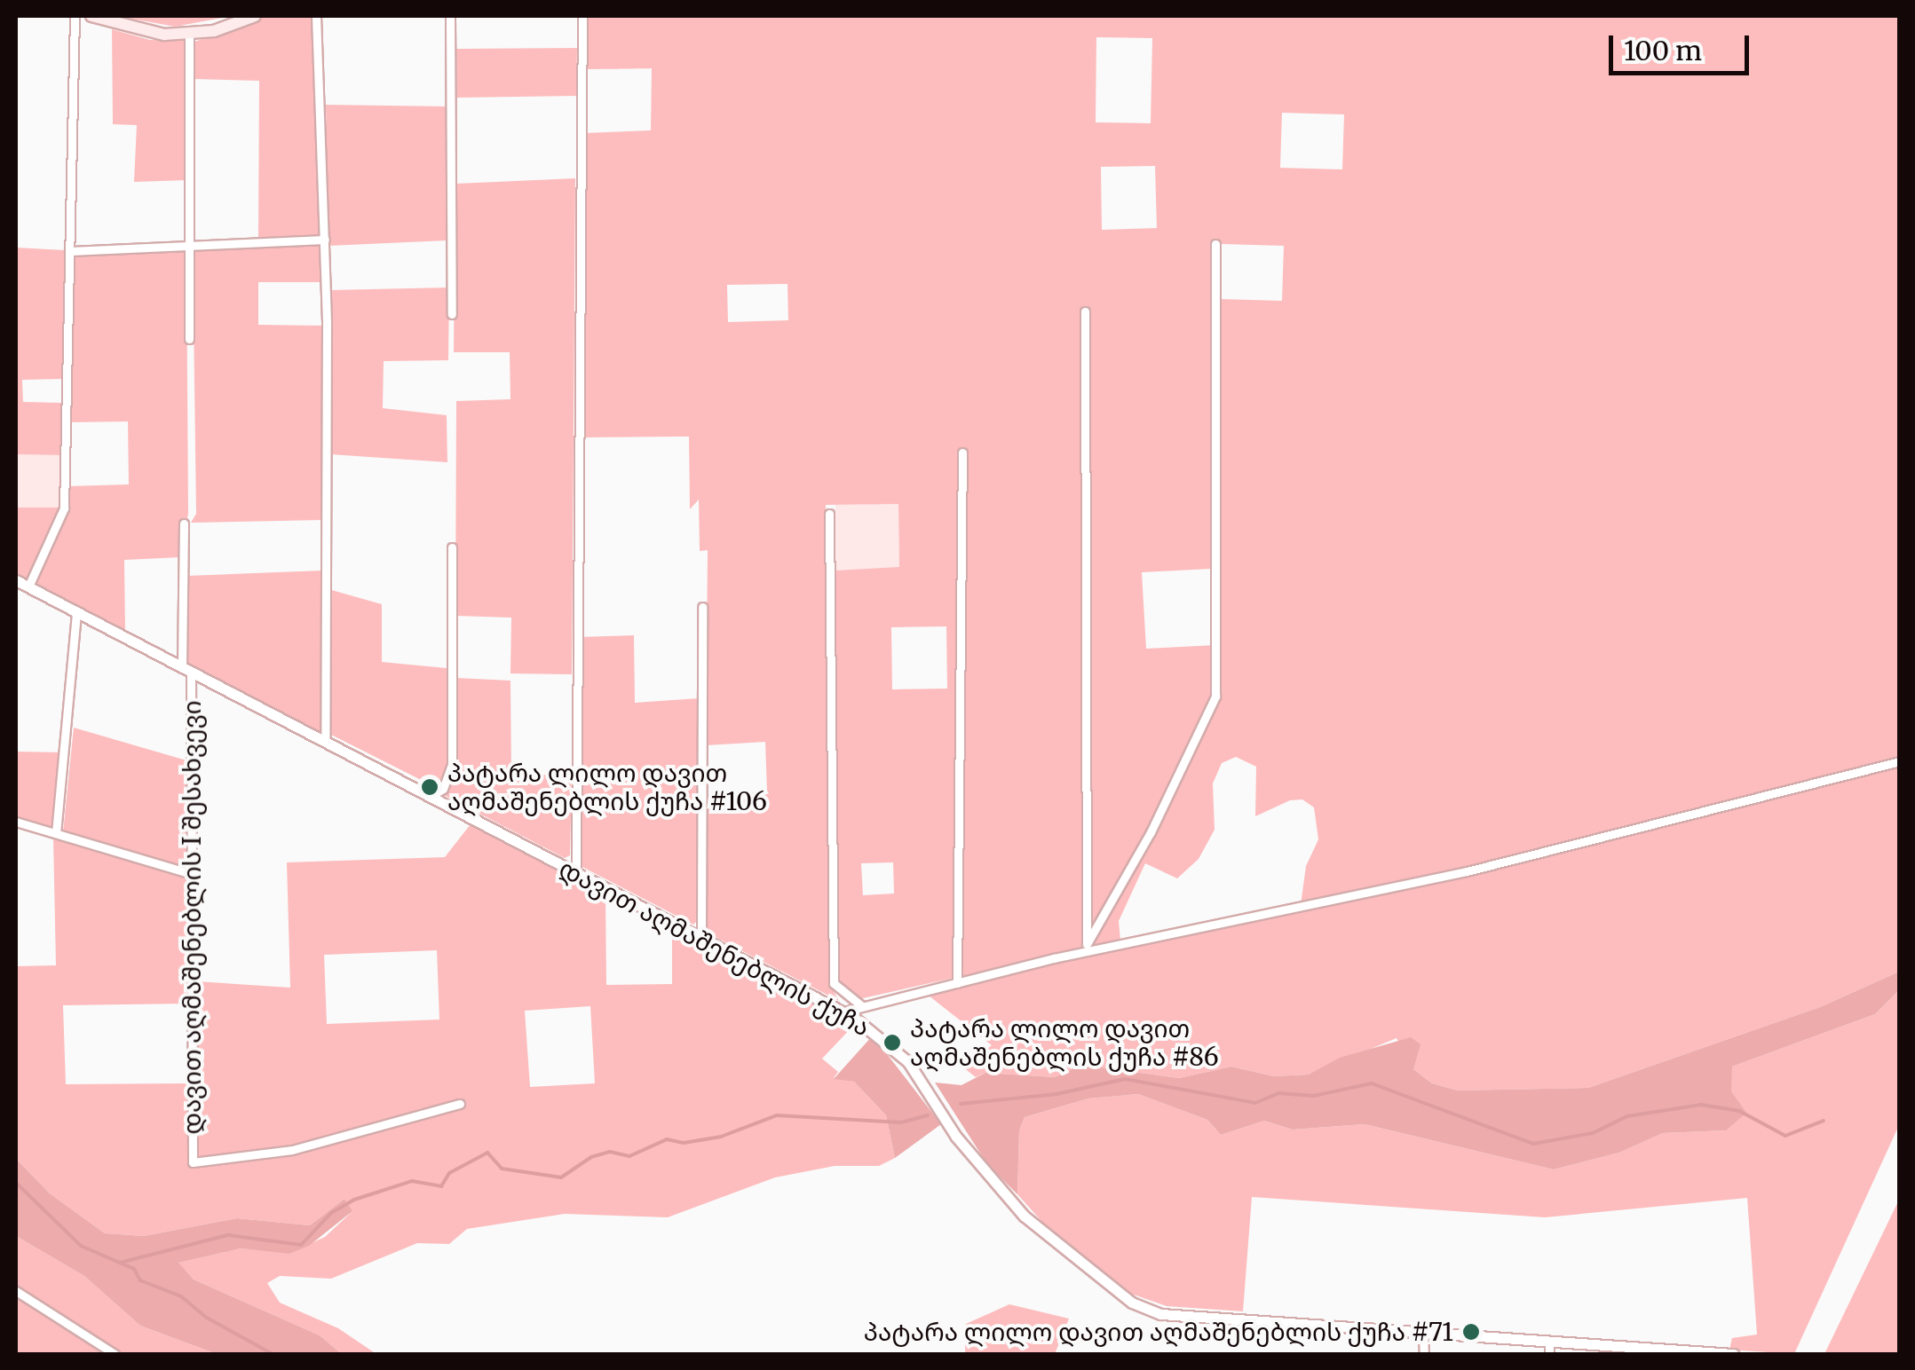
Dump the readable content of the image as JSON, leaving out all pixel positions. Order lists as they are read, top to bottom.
{
  "streets": {
    "street": ["დავით აღმაშენებლის I შესახვევი", "დავით აღმაშენებლის ქუჩა"]
  },
  "crossings": [
    ["დავით აღმაშენებლის I შესახვევი", "დავით აღმაშენებლის ქუჩა"]
  ],
  "places": ["პატარა ლილო დავით აღმაშენებლის ქუჩა #106", "პატარა ლილო დავით აღმაშენებლის ქუჩა #86", "პატარა ლილო დავით აღმაშენებლის ქუჩა #71"],
  "scale_bar": "100 m"
}
